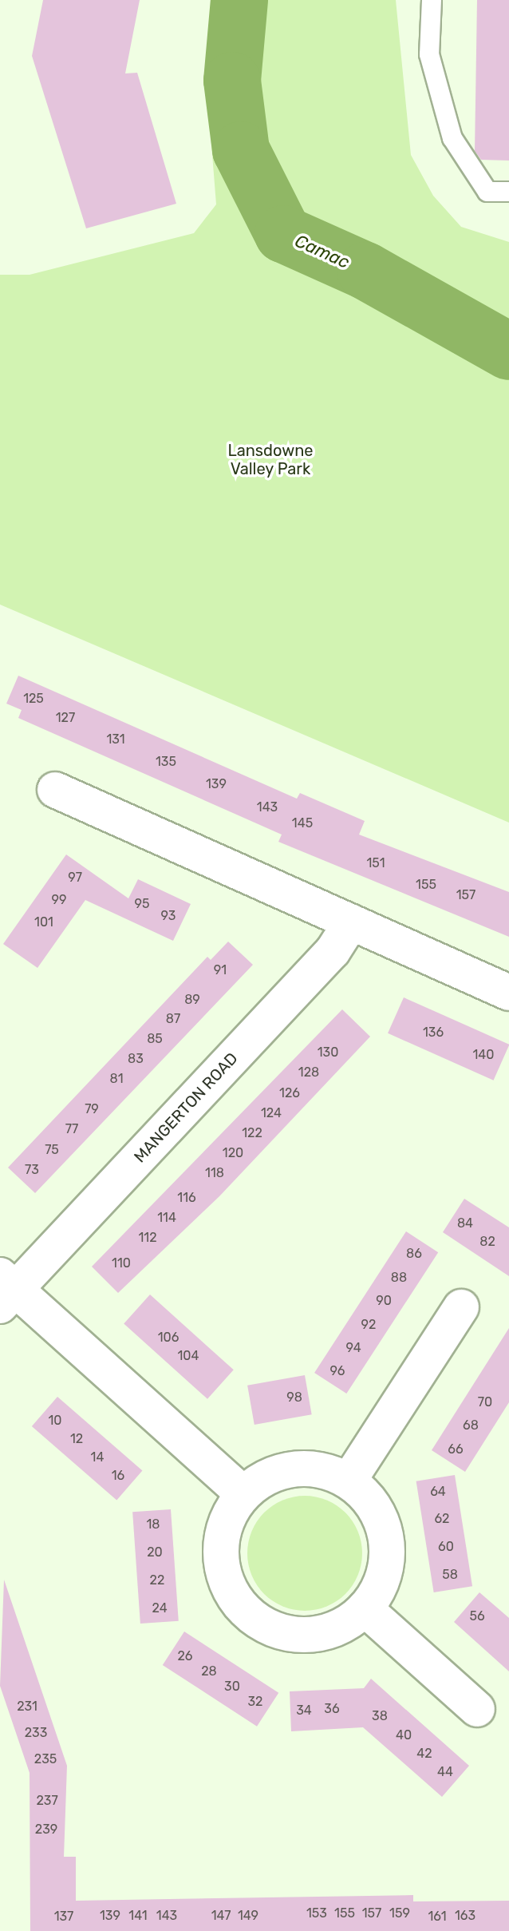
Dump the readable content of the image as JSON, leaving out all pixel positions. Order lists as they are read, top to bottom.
{
  "streets": {
    "street": ["MANGERTON ROAD"]
  },
  "water": ["Camac"],
  "parks": ["Lansdowne Valley Park"],
  "house_numbers": [
    "125",
    "127",
    "131",
    "135",
    "139",
    "143",
    "145",
    "151",
    "97",
    "155",
    "157",
    "99",
    "95",
    "93",
    "101",
    "91",
    "89",
    "87",
    "136",
    "85",
    "130",
    "140",
    "83",
    "128",
    "81",
    "126",
    "79",
    "124",
    "77",
    "122",
    "75",
    "120",
    "73",
    "118",
    "116",
    "114",
    "84",
    "112",
    "82",
    "86",
    "110",
    "88",
    "90",
    "92",
    "106",
    "94",
    "104",
    "96",
    "98",
    "70",
    "10",
    "68",
    "12",
    "66",
    "14",
    "16",
    "64",
    "62",
    "18",
    "60",
    "20",
    "58",
    "22",
    "24",
    "56",
    "26",
    "28",
    "30",
    "32",
    "231",
    "36",
    "34",
    "38",
    "233",
    "40",
    "42",
    "235",
    "44",
    "237",
    "239",
    "153",
    "155",
    "157",
    "159",
    "139",
    "141",
    "143",
    "147",
    "149",
    "163",
    "137",
    "161"
  ]
}
